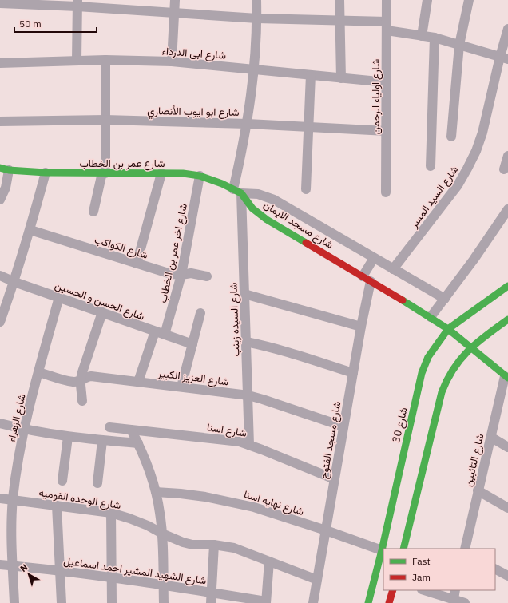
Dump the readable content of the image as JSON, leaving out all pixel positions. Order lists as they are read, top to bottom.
{
  "streets": {
    "street": [
      "شارع ابى الدرداء",
      "شارع اولياء الرحمن",
      "شارع ابو ايوب الأنصاري",
      "شارع عمر بن الخطاب",
      "شارع السيد المسر",
      "شارع مسجد الايمان",
      "شارع الكواكب",
      "شارع اخر عمر بن الخطاب",
      "شارع الحسن و الحسين",
      "شارع السيده زينب",
      "شارع العزيز الكبير",
      "شارع الزهراء",
      "شارع 30",
      "شارع اسنا",
      "شارع مسجد الفتوح",
      "شارع التائبين",
      "شارع الوحده القوميه",
      "شارع نهايه اسنا",
      "شارع الشهيد المشير احمد اسماعيل"
    ]
  },
  "crossings": [
    ["شارع ابى الدرداء", "شارع اولياء الرحمن"],
    ["شارع اولياء الرحمن", "شارع ابو ايوب الأنصاري"],
    ["شارع عمر بن الخطاب", "شارع مسجد الايمان"],
    ["شارع عمر بن الخطاب", "شارع اخر عمر بن الخطاب"],
    ["شارع عمر بن الخطاب", "شارع السيده زينب"],
    ["شارع السيد المسر", "شارع مسجد الايمان"],
    ["شارع مسجد الايمان", "شارع السيده زينب"],
    ["شارع مسجد الايمان", "شارع 30"],
    ["شارع مسجد الايمان", "شارع مسجد الفتوح"],
    ["شارع مسجد الايمان", "شارع التائبين"],
    ["شارع الكواكب", "شارع اخر عمر بن الخطاب"],
    ["شارع اخر عمر بن الخطاب", "شارع الحسن و الحسين"],
    ["شارع الحسن و الحسين", "شارع الزهراء"],
    ["شارع السيده زينب", "شارع العزيز الكبير"],
    ["شارع السيده زينب", "شارع اسنا"],
    ["شارع العزيز الكبير", "شارع الزهراء"],
    ["شارع العزيز الكبير", "شارع مسجد الفتوح"],
    ["شارع الزهراء", "شارع الوحده القوميه"],
    ["شارع الزهراء", "شارع الشهيد المشير احمد اسماعيل"],
    ["شارع 30", "شارع نهايه اسنا"],
    ["شارع اسنا", "شارع مسجد الفتوح"],
    ["شارع مسجد الفتوح", "شارع الوحده القوميه"],
    ["شارع مسجد الفتوح", "شارع نهايه اسنا"]
  ],
  "legend": ["Fast", "Jam"],
  "scale_bar": "50 m",
  "north": "top left"
}
